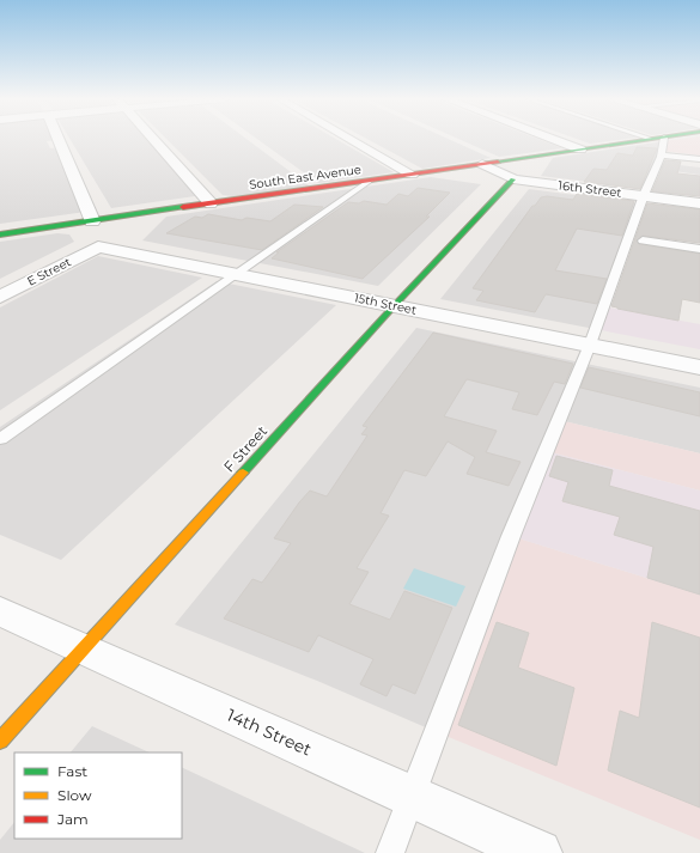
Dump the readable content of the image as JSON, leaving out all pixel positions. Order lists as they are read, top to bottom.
{
  "streets": {
    "street": [
      "South East Avenue",
      "16th Street",
      "E Street",
      "15th Street",
      "F Street",
      "14th Street"
    ]
  },
  "crossings": [
    ["South East Avenue", "16th Street"],
    ["16th Street", "F Street"],
    ["E Street", "15th Street"],
    ["15th Street", "F Street"],
    ["F Street", "14th Street"]
  ],
  "legend": ["Fast", "Slow", "Jam"]
}
